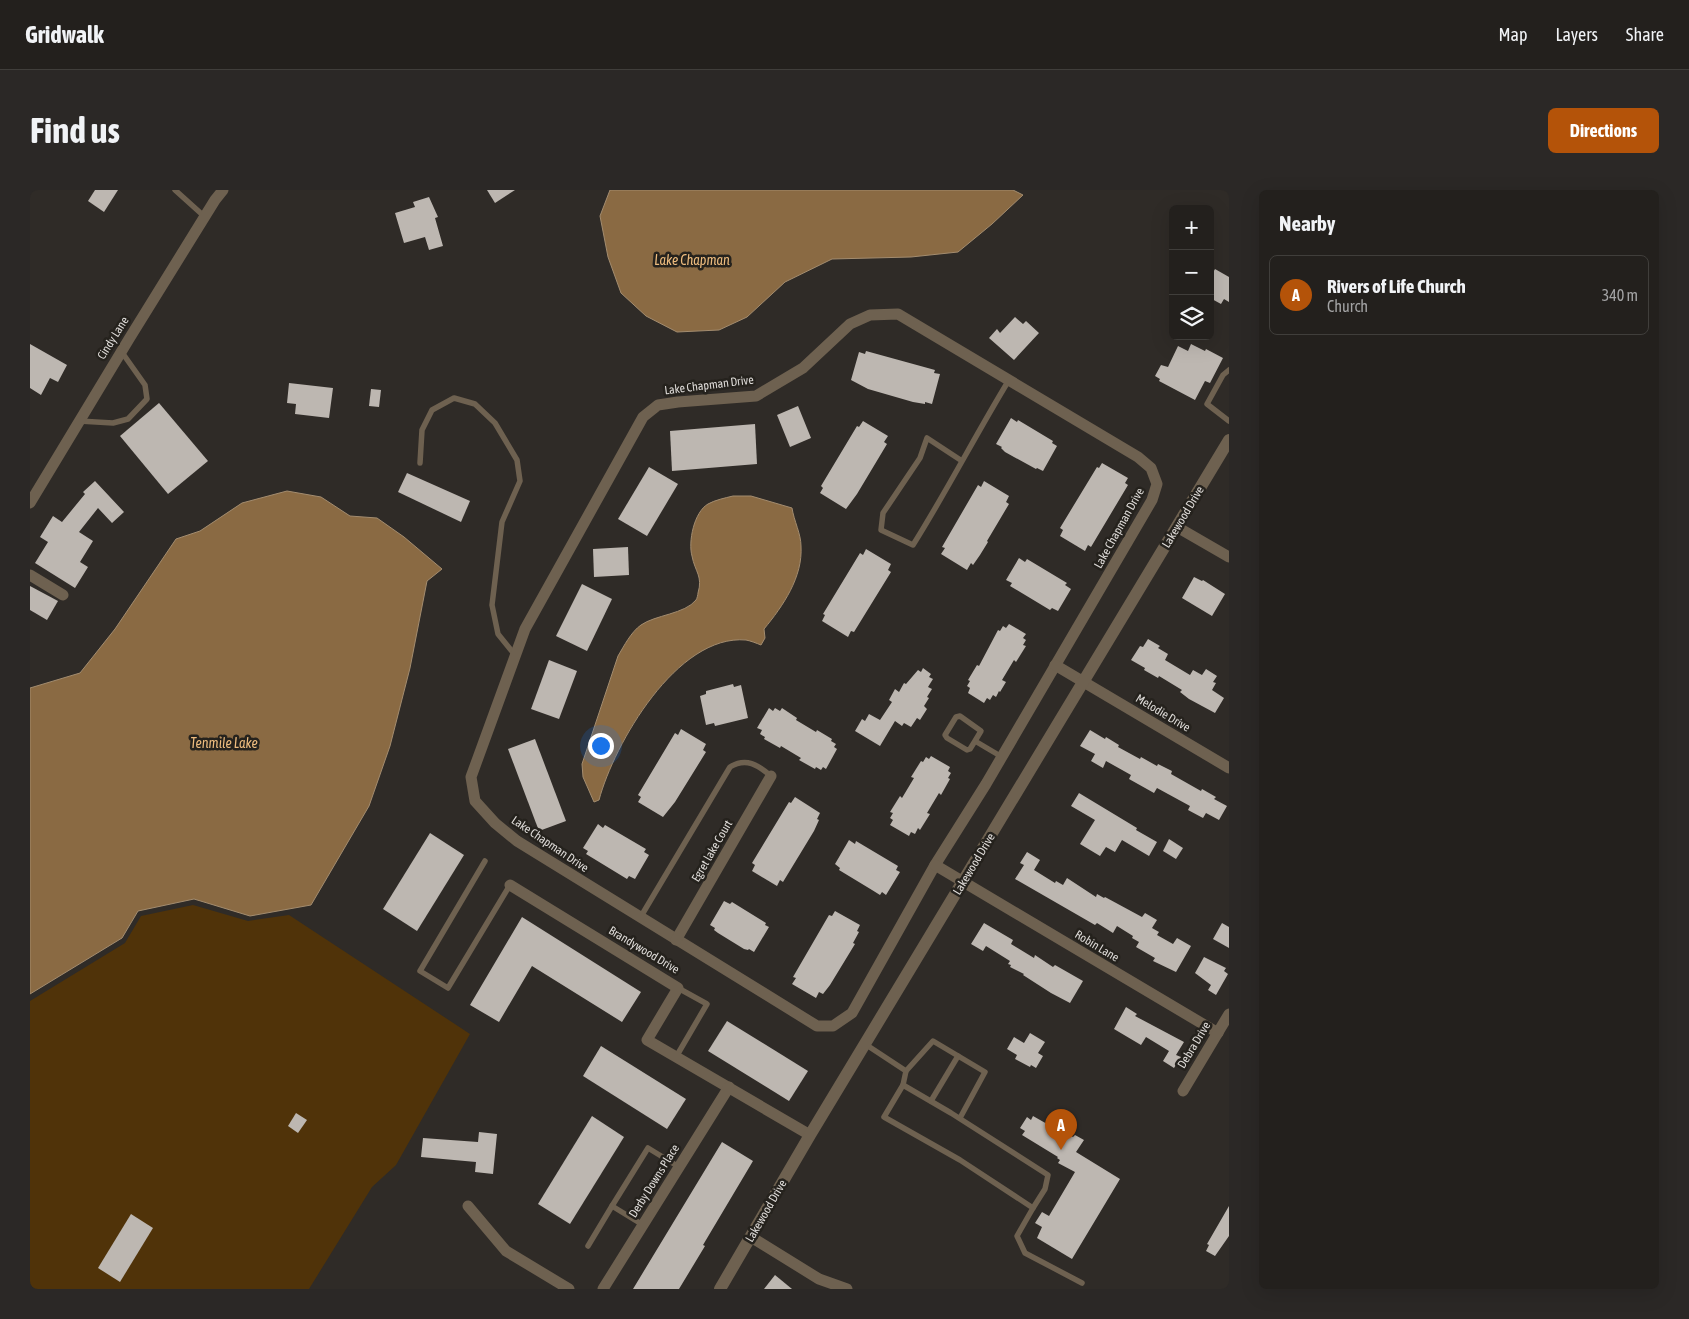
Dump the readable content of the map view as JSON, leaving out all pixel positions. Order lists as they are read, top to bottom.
{
  "streets": {
    "street": [
      "Cindy Lane",
      "Lake Chapman Drive",
      "Lakewood Drive",
      "Melodie Drive",
      "Egret lake Court",
      "Robin Lane",
      "Brandywood Drive",
      "Debra Drive",
      "Derby Downs Place"
    ]
  },
  "crossings": [
    ["Lake Chapman Drive", "Melodie Drive"],
    ["Lake Chapman Drive", "Egret lake Court"],
    ["Lake Chapman Drive", "Robin Lane"],
    ["Lakewood Drive", "Melodie Drive"],
    ["Lakewood Drive", "Robin Lane"],
    ["Lakewood Drive", "Brandywood Drive"],
    ["Robin Lane", "Debra Drive"],
    ["Brandywood Drive", "Derby Downs Place"]
  ],
  "water": ["Lake Chapman", "Tenmile Lake"],
  "page": {
    "header": "Gridwalk",
    "nav": ["Map", "Layers", "Share"],
    "buttons": "Directions",
    "title": "Find us",
    "heading": "Nearby",
    "map_buttons": ["+", "−"],
    "list": [
      {
        "mark": "A",
        "name": "Rivers of Life Church",
        "note": "Church",
        "value": "340 m"
      }
    ],
    "pins": "A"
  }
}
